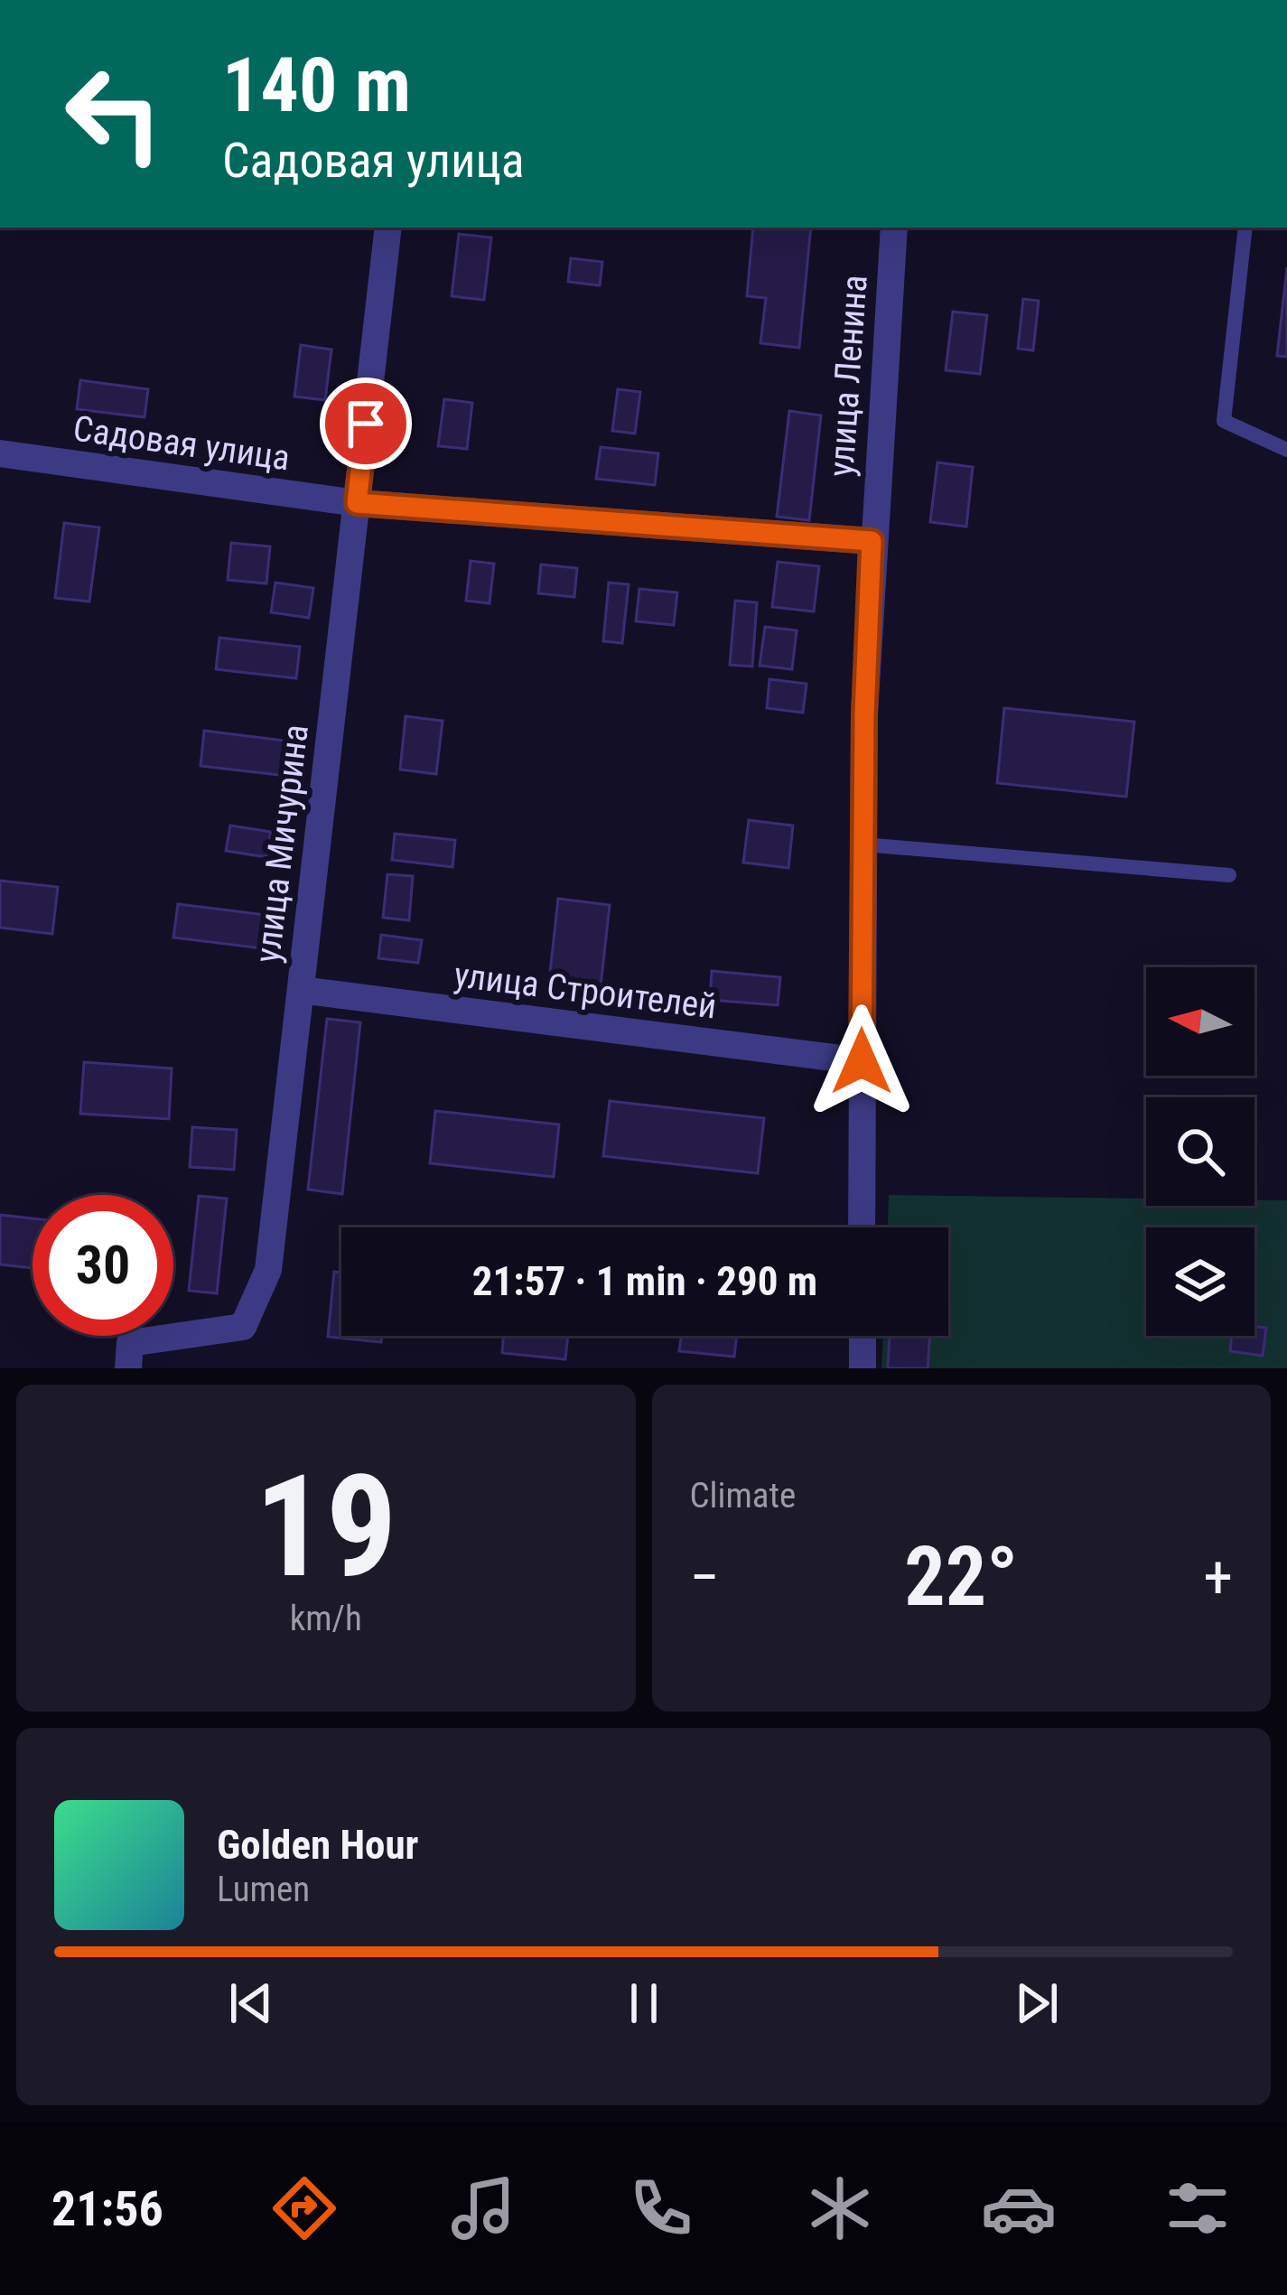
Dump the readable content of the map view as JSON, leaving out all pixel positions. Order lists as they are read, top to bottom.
{
  "streets": {
    "street": [
      "улица Ленина",
      "Садовая улица",
      "улица Мичурина",
      "улица Строителей"
    ]
  },
  "crossings": [
    ["улица Ленина", "Садовая улица"],
    ["улица Ленина", "улица Строителей"],
    ["Садовая улица", "улица Мичурина"],
    ["улица Мичурина", "улица Строителей"]
  ],
  "north": "left",
  "page": {
    "turn": ["140 m", "Садовая улица"],
    "limit": "30",
    "trip": "21:57 · 1 min · 290 m",
    "tile": [
      ["19", "km/h"],
      "Climate"
    ],
    "heat": ["−", "22°", "+"],
    "song": ["Golden Hour", "Lumen"],
    "tabs": "21:56"
  }
}
